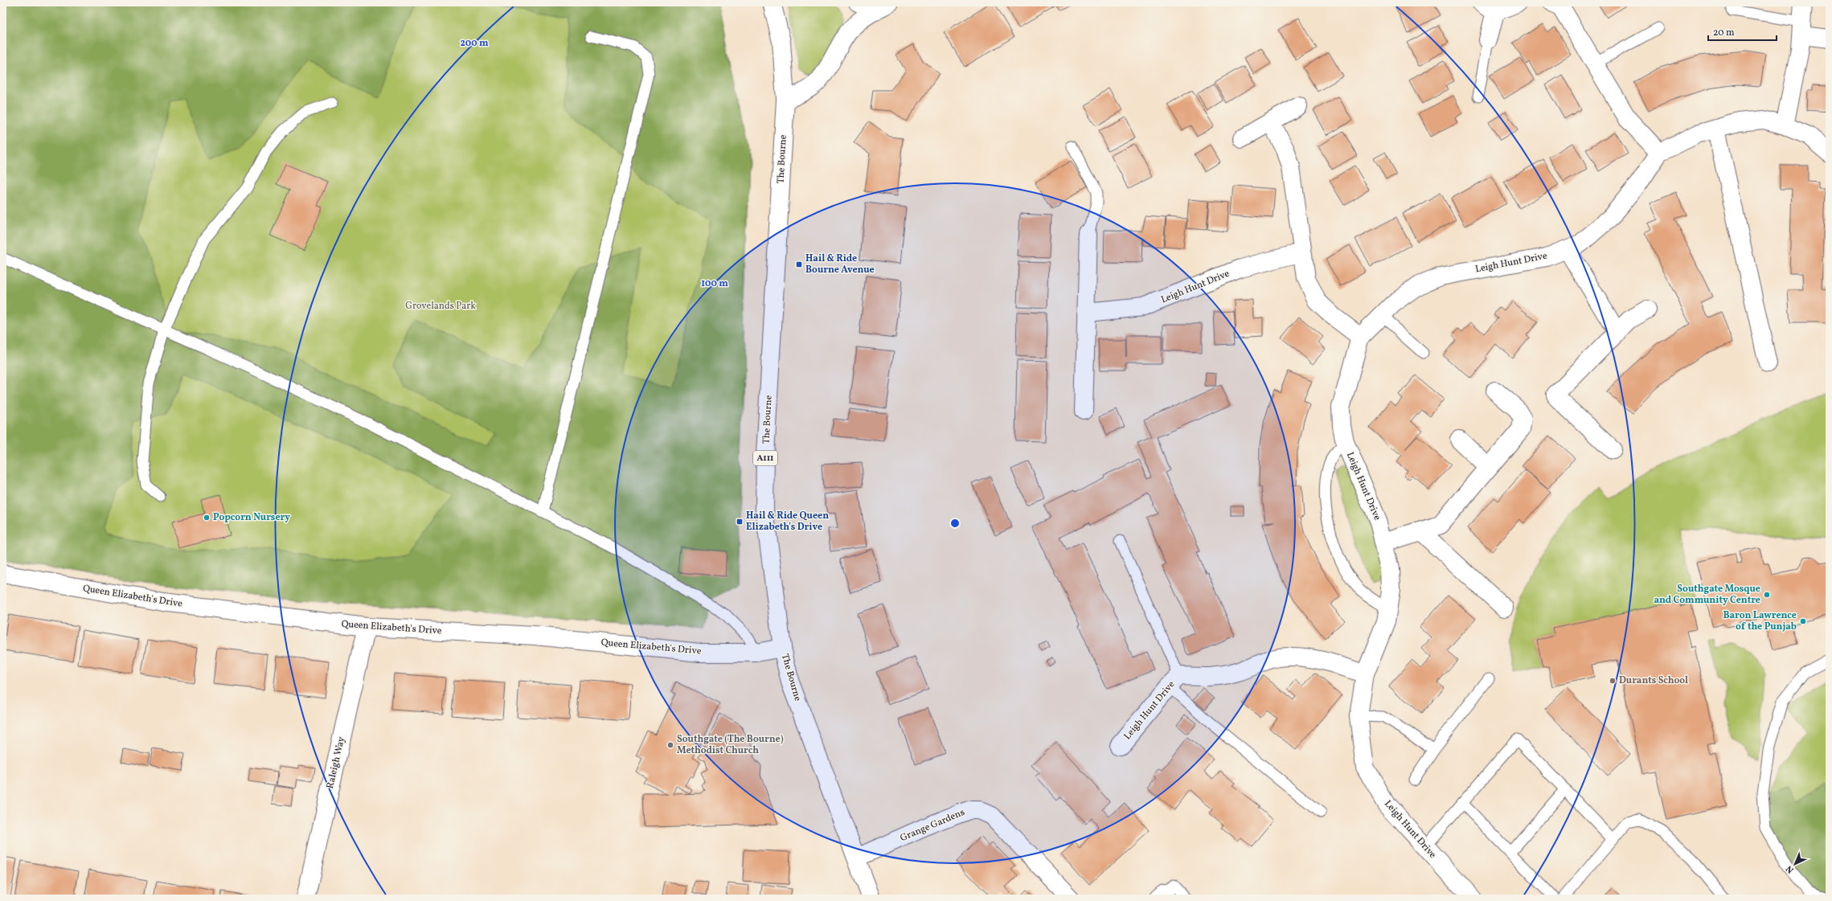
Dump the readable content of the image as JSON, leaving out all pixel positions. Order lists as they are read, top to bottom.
{
  "streets": {
    "street": [
      "The Bourne",
      "Leigh Hunt Drive",
      "A111",
      "Queen Elizabeth's Drive",
      "Raleigh Way",
      "Grange Gardens"
    ]
  },
  "crossings": [
    ["The Bourne", "Queen Elizabeth's Drive"],
    ["The Bourne", "Grange Gardens"],
    ["Queen Elizabeth's Drive", "Raleigh Way"]
  ],
  "parks": ["Grovelands Park"],
  "places": {
    "transit": ["Hail & Ride Bourne Avenue", "Hail & Ride Queen Elizabeth's Drive"],
    "other": [
      "Popcorn Nursery",
      "Southgate Mosque and Community Centre",
      "Baron Lawrence of the Punjab",
      "Durants School",
      "Southgate (The Bourne) Methodist Church"
    ]
  },
  "scale_bar": "20 m",
  "north": "bottom left",
  "rings": ["200 m", "100 m"]
}
